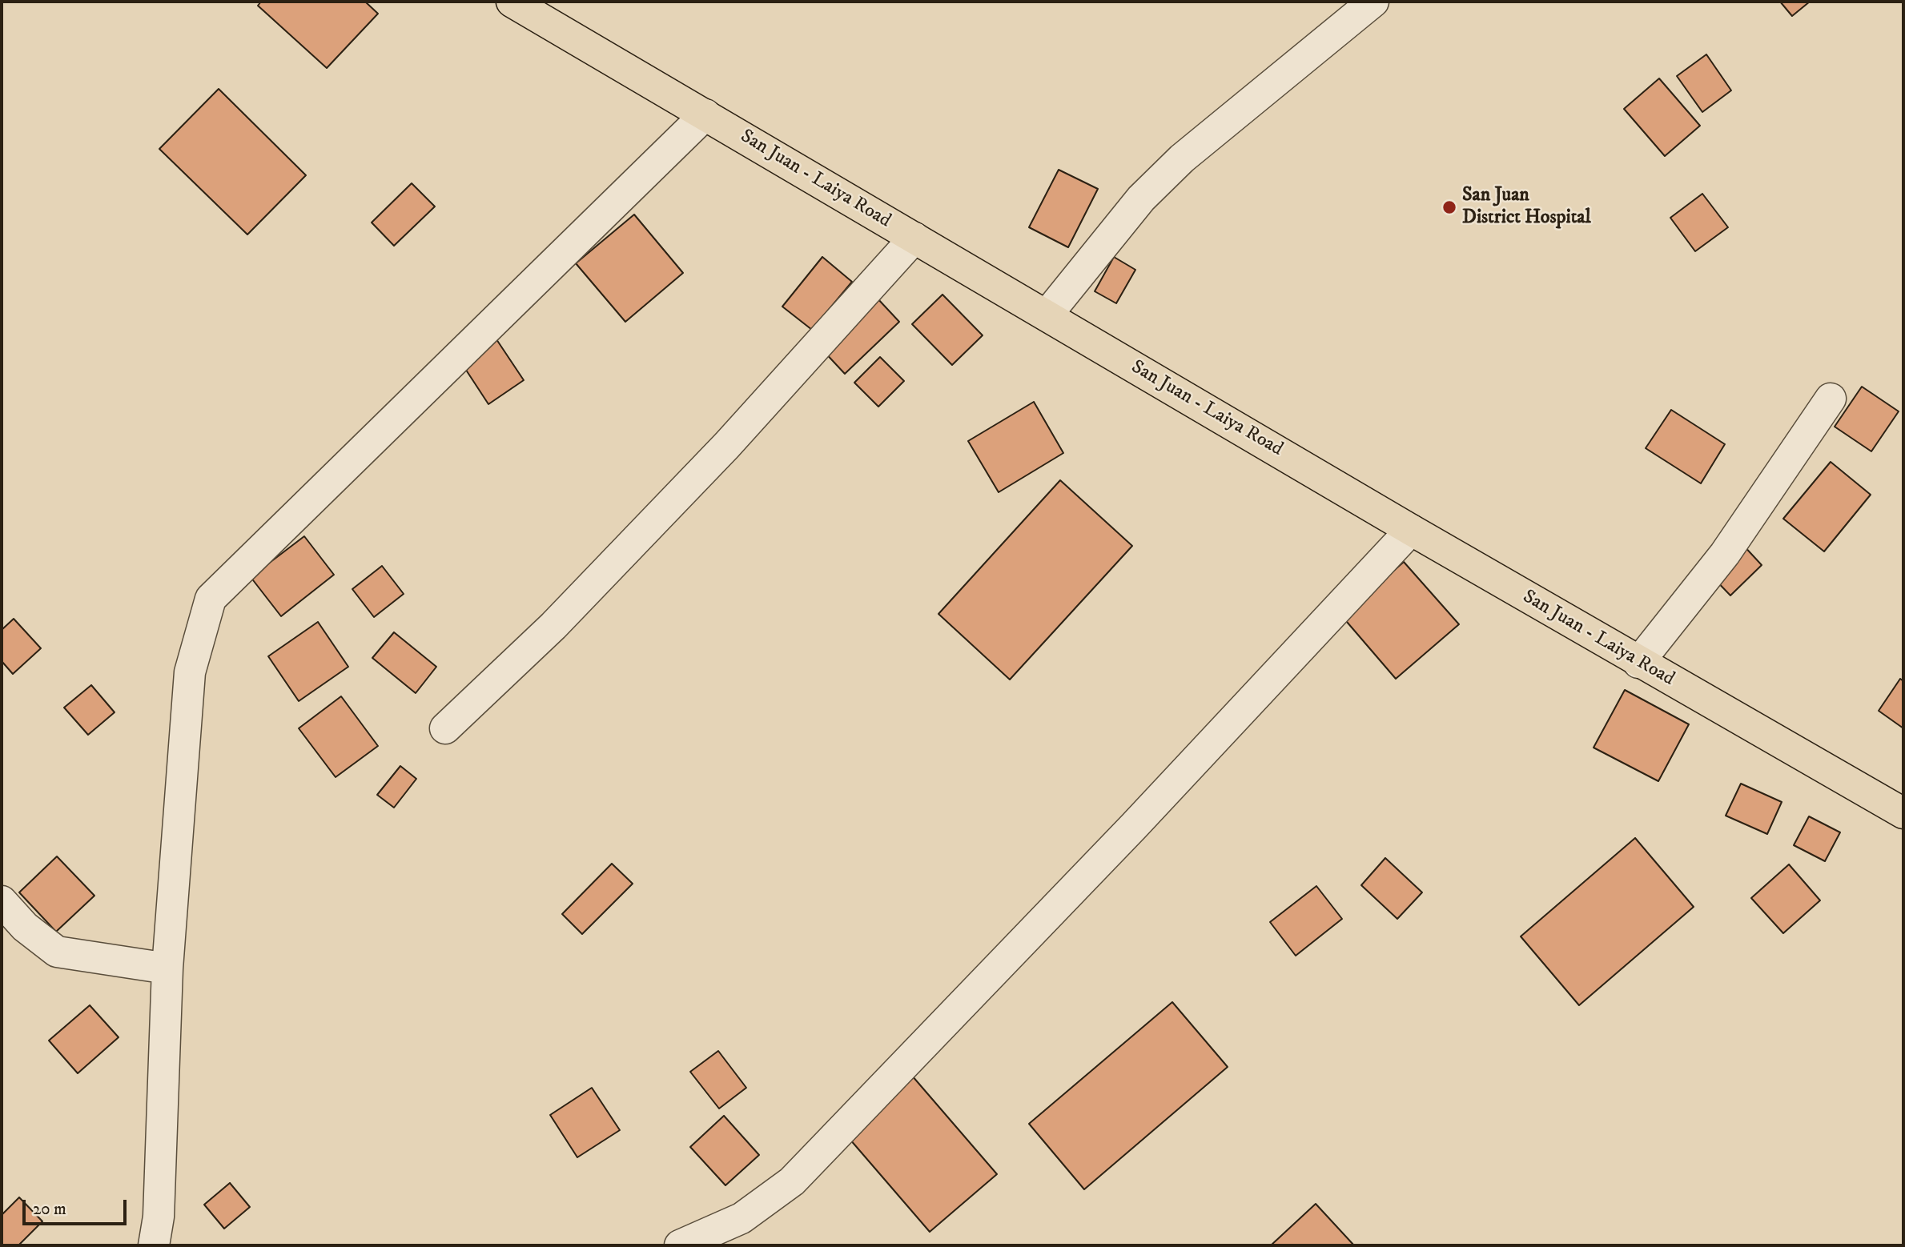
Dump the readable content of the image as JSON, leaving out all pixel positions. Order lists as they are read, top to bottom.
{
  "streets": {
    "main road": ["San Juan - Laiya Road"]
  },
  "places": ["San Juan District Hospital"],
  "scale_bar": "20 m"
}
